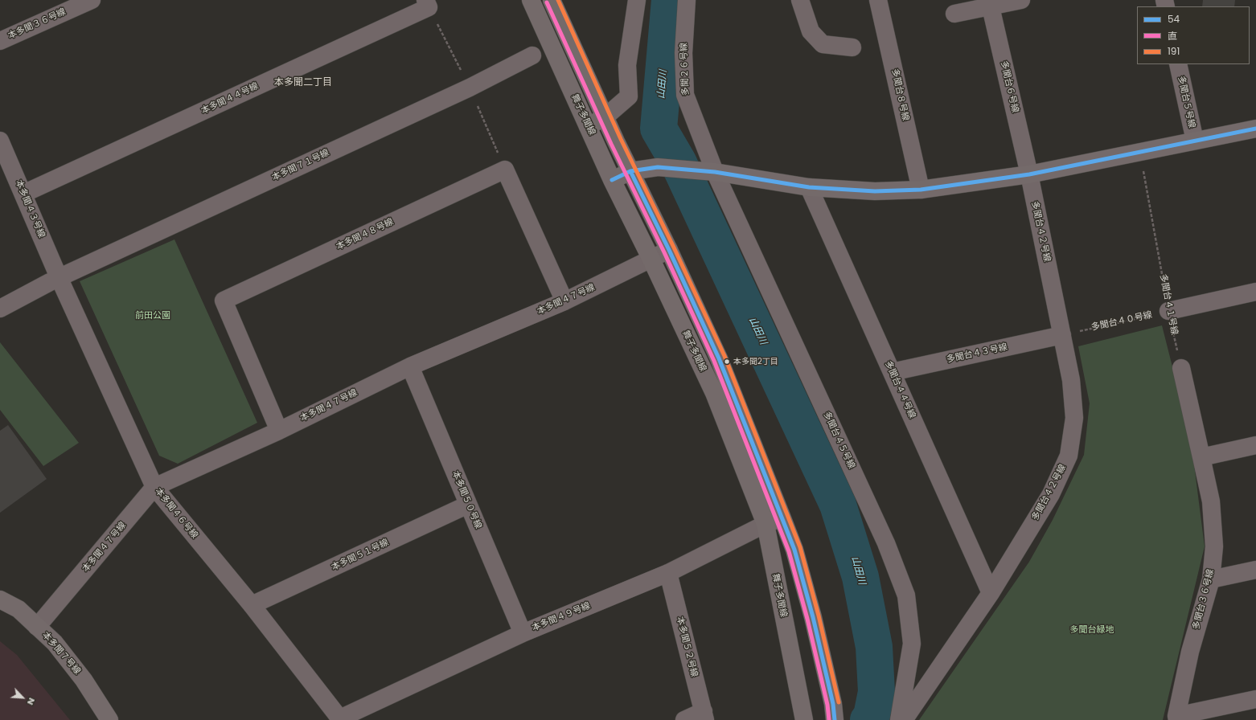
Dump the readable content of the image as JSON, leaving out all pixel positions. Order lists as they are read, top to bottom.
{
  "streets": {
    "street": [
      "本多聞３６号線",
      "多聞２６号線",
      "多聞台６号線",
      "多聞台８号線",
      "本多聞４４号線",
      "多聞台５号線",
      "舞子多聞線",
      "本多聞７１号線",
      "本多聞４３号線",
      "多聞台４２号線",
      "本多聞４８号線",
      "本多聞４７号線",
      "多聞台４３号線",
      "多聞台４４号線",
      "多聞台４５号線",
      "本多聞５０号線",
      "本多聞４６号線",
      "本多聞５１号線",
      "多聞台３６号線",
      "本多聞４９号線",
      "本多聞５２号線",
      "本多聞７号線"
    ],
    "path": ["多聞台４１号線", "多聞台４０号線"]
  },
  "crossings": [
    ["多聞２６号線", "多聞台４５号線"],
    ["多聞台６号線", "多聞台４２号線"],
    ["本多聞４４号線", "本多聞４３号線"],
    ["舞子多聞線", "本多聞４７号線"],
    ["舞子多聞線", "本多聞４９号線"],
    ["本多聞７１号線", "本多聞４３号線"],
    ["本多聞７１号線", "本多聞４６号線"],
    ["本多聞４３号線", "本多聞４６号線"],
    ["多聞台４２号線", "多聞台４０号線"],
    ["多聞台４２号線", "多聞台４３号線"],
    ["多聞台４２号線", "多聞台４４号線"],
    ["本多聞４８号線", "本多聞４７号線"],
    ["本多聞４７号線", "本多聞５０号線"],
    ["本多聞４７号線", "本多聞４６号線"],
    ["本多聞４７号線", "本多聞７号線"],
    ["多聞台４１号線", "多聞台４０号線"],
    ["多聞台４０号線", "多聞台４３号線"],
    ["多聞台４３号線", "多聞台４４号線"],
    ["本多聞５０号線", "本多聞５１号線"],
    ["本多聞５０号線", "本多聞４９号線"],
    ["本多聞４６号線", "本多聞５１号線"],
    ["本多聞４６号線", "本多聞４９号線"],
    ["本多聞４９号線", "本多聞５２号線"]
  ],
  "districts": ["本多聞二丁目"],
  "water": ["山田川"],
  "parks": ["前田公園", "多聞台緑地"],
  "places": ["本多聞2丁目"],
  "lines": ["transit line 191", "transit line 直", "transit line 54"],
  "legend": ["54", "直", "191"],
  "north": "bottom right"
}
